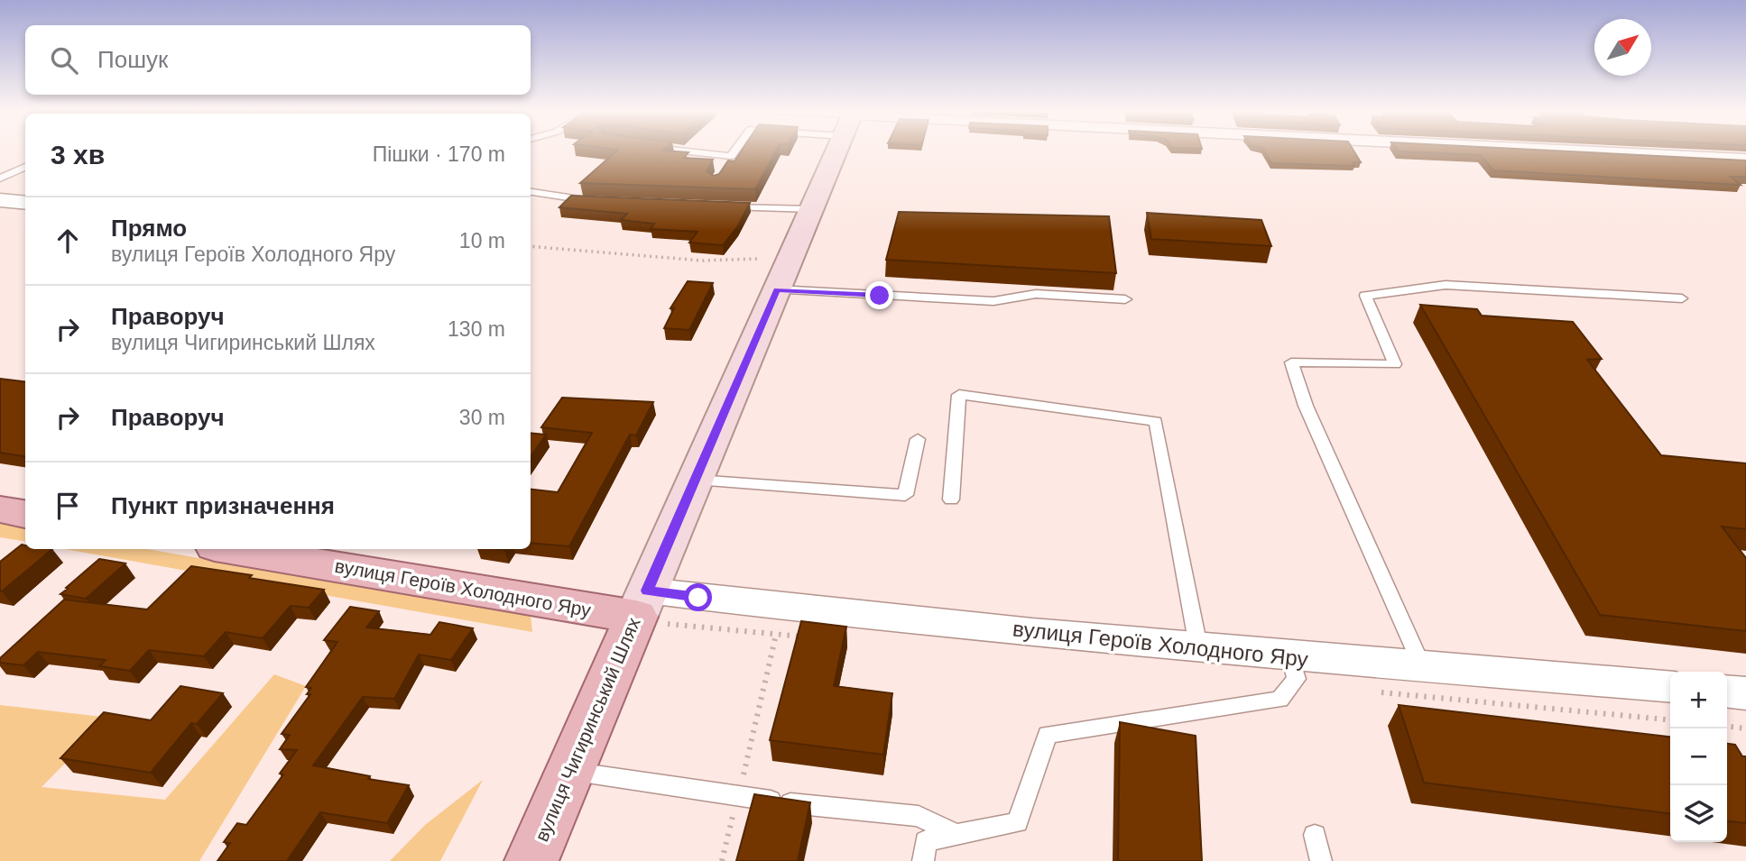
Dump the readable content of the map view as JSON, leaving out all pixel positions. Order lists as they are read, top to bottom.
{
  "streets": {
    "main road": ["вулиця Героїв Холодного Яру", "вулиця Чигиринський Шлях"]
  },
  "crossings": [
    ["вулиця Героїв Холодного Яру", "вулиця Чигиринський Шлях"]
  ],
  "north": "top right",
  "page": {
    "search": "Пошук",
    "heading": ["3 хв", "Пішки · 170 m"],
    "list": [
      ["Прямо", "вулиця Героїв Холодного Яру", "10 m"],
      ["Праворуч", "вулиця Чигиринський Шлях", "130 m"],
      ["Праворуч", "30 m"],
      "Пункт призначення"
    ],
    "map_buttons": ["+", "−"]
  }
}
